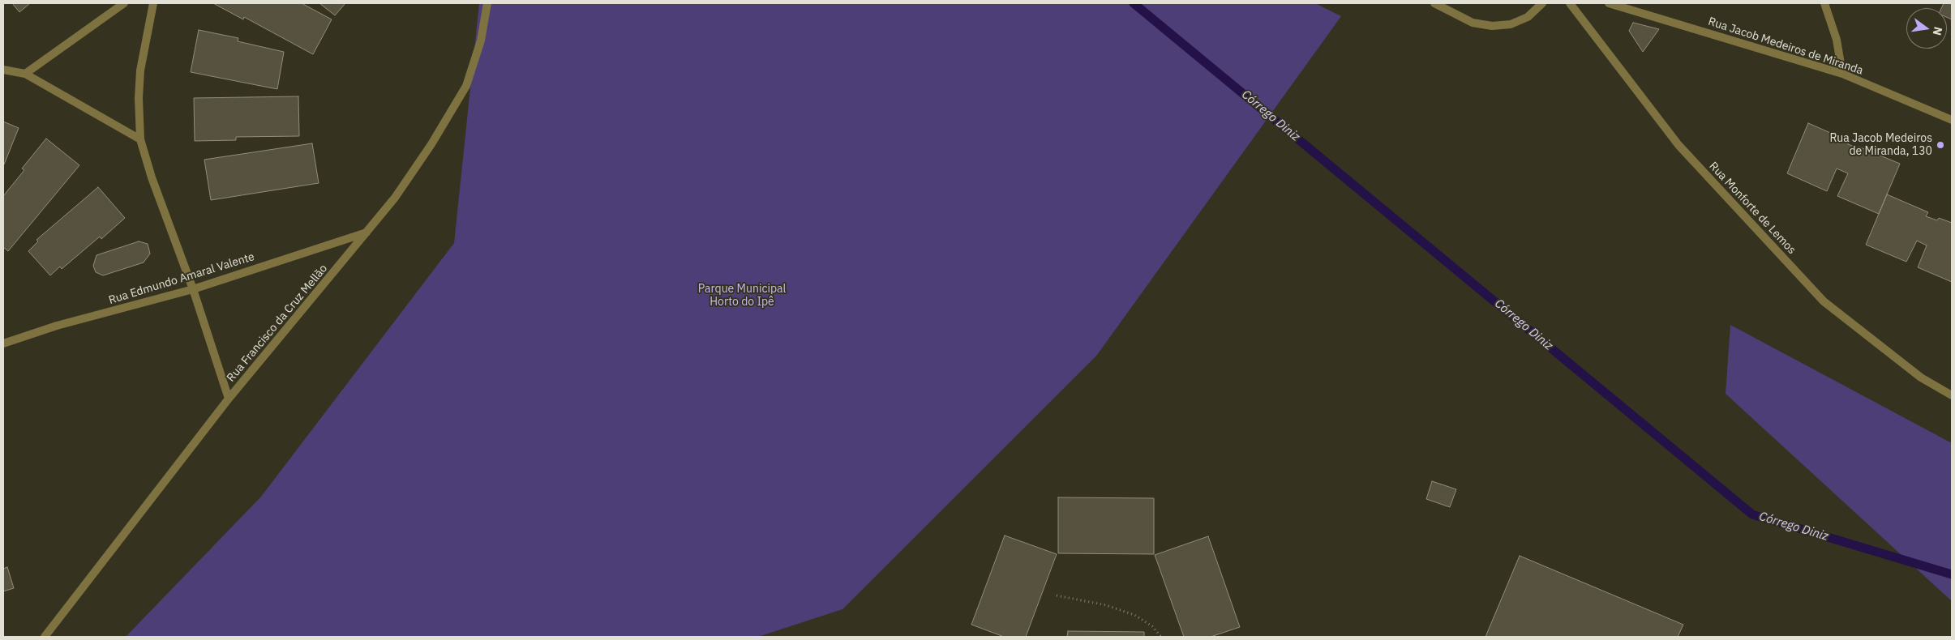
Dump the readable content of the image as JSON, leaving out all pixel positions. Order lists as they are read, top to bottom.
{
  "streets": {
    "street": [
      "Rua Jacob Medeiros de Miranda",
      "Rua Monforte de Lemos",
      "Rua Edmundo Amaral Valente",
      "Rua Francisco da Cruz Mellão"
    ]
  },
  "crossings": [
    ["Rua Edmundo Amaral Valente", "Rua Francisco da Cruz Mellão"]
  ],
  "water": ["Córrego Diniz"],
  "parks": ["Parque Municipal Horto do Ipê"],
  "places": ["Rua Jacob Medeiros de Miranda, 130"],
  "north": "right"
}
